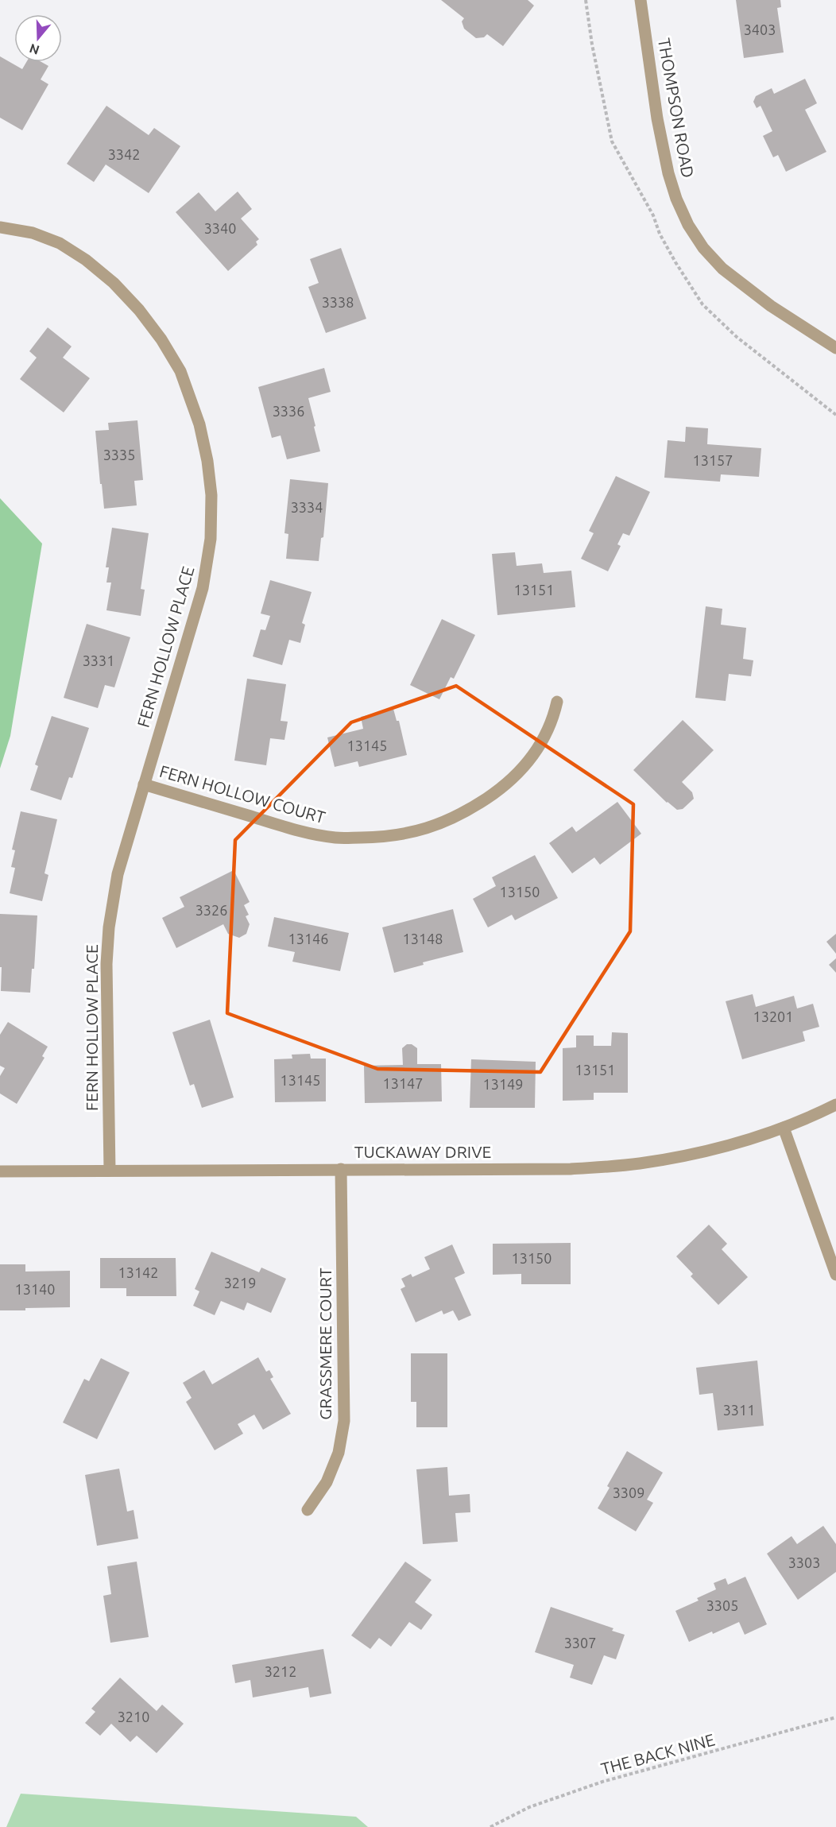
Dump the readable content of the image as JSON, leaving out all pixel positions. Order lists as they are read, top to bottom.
{
  "streets": {
    "street": [
      "THOMPSON ROAD",
      "FERN HOLLOW PLACE",
      "FERN HOLLOW COURT",
      "TUCKAWAY DRIVE",
      "GRASSMERE COURT"
    ],
    "path": ["THE BACK NINE"]
  },
  "crossings": [
    ["FERN HOLLOW PLACE", "FERN HOLLOW COURT"],
    ["FERN HOLLOW PLACE", "TUCKAWAY DRIVE"],
    ["TUCKAWAY DRIVE", "GRASSMERE COURT"]
  ],
  "house_numbers": [
    "3403",
    "3342",
    "3340",
    "3338",
    "3336",
    "3335",
    "13157",
    "3334",
    "13151",
    "3331",
    "13145",
    "13150",
    "3326",
    "13146",
    "13148",
    "13201",
    "13151",
    "13145",
    "13147",
    "13149",
    "13150",
    "13142",
    "3219",
    "13140",
    "3311",
    "3309",
    "3303",
    "3305",
    "3307",
    "3212",
    "3210"
  ],
  "north": "bottom"
}
